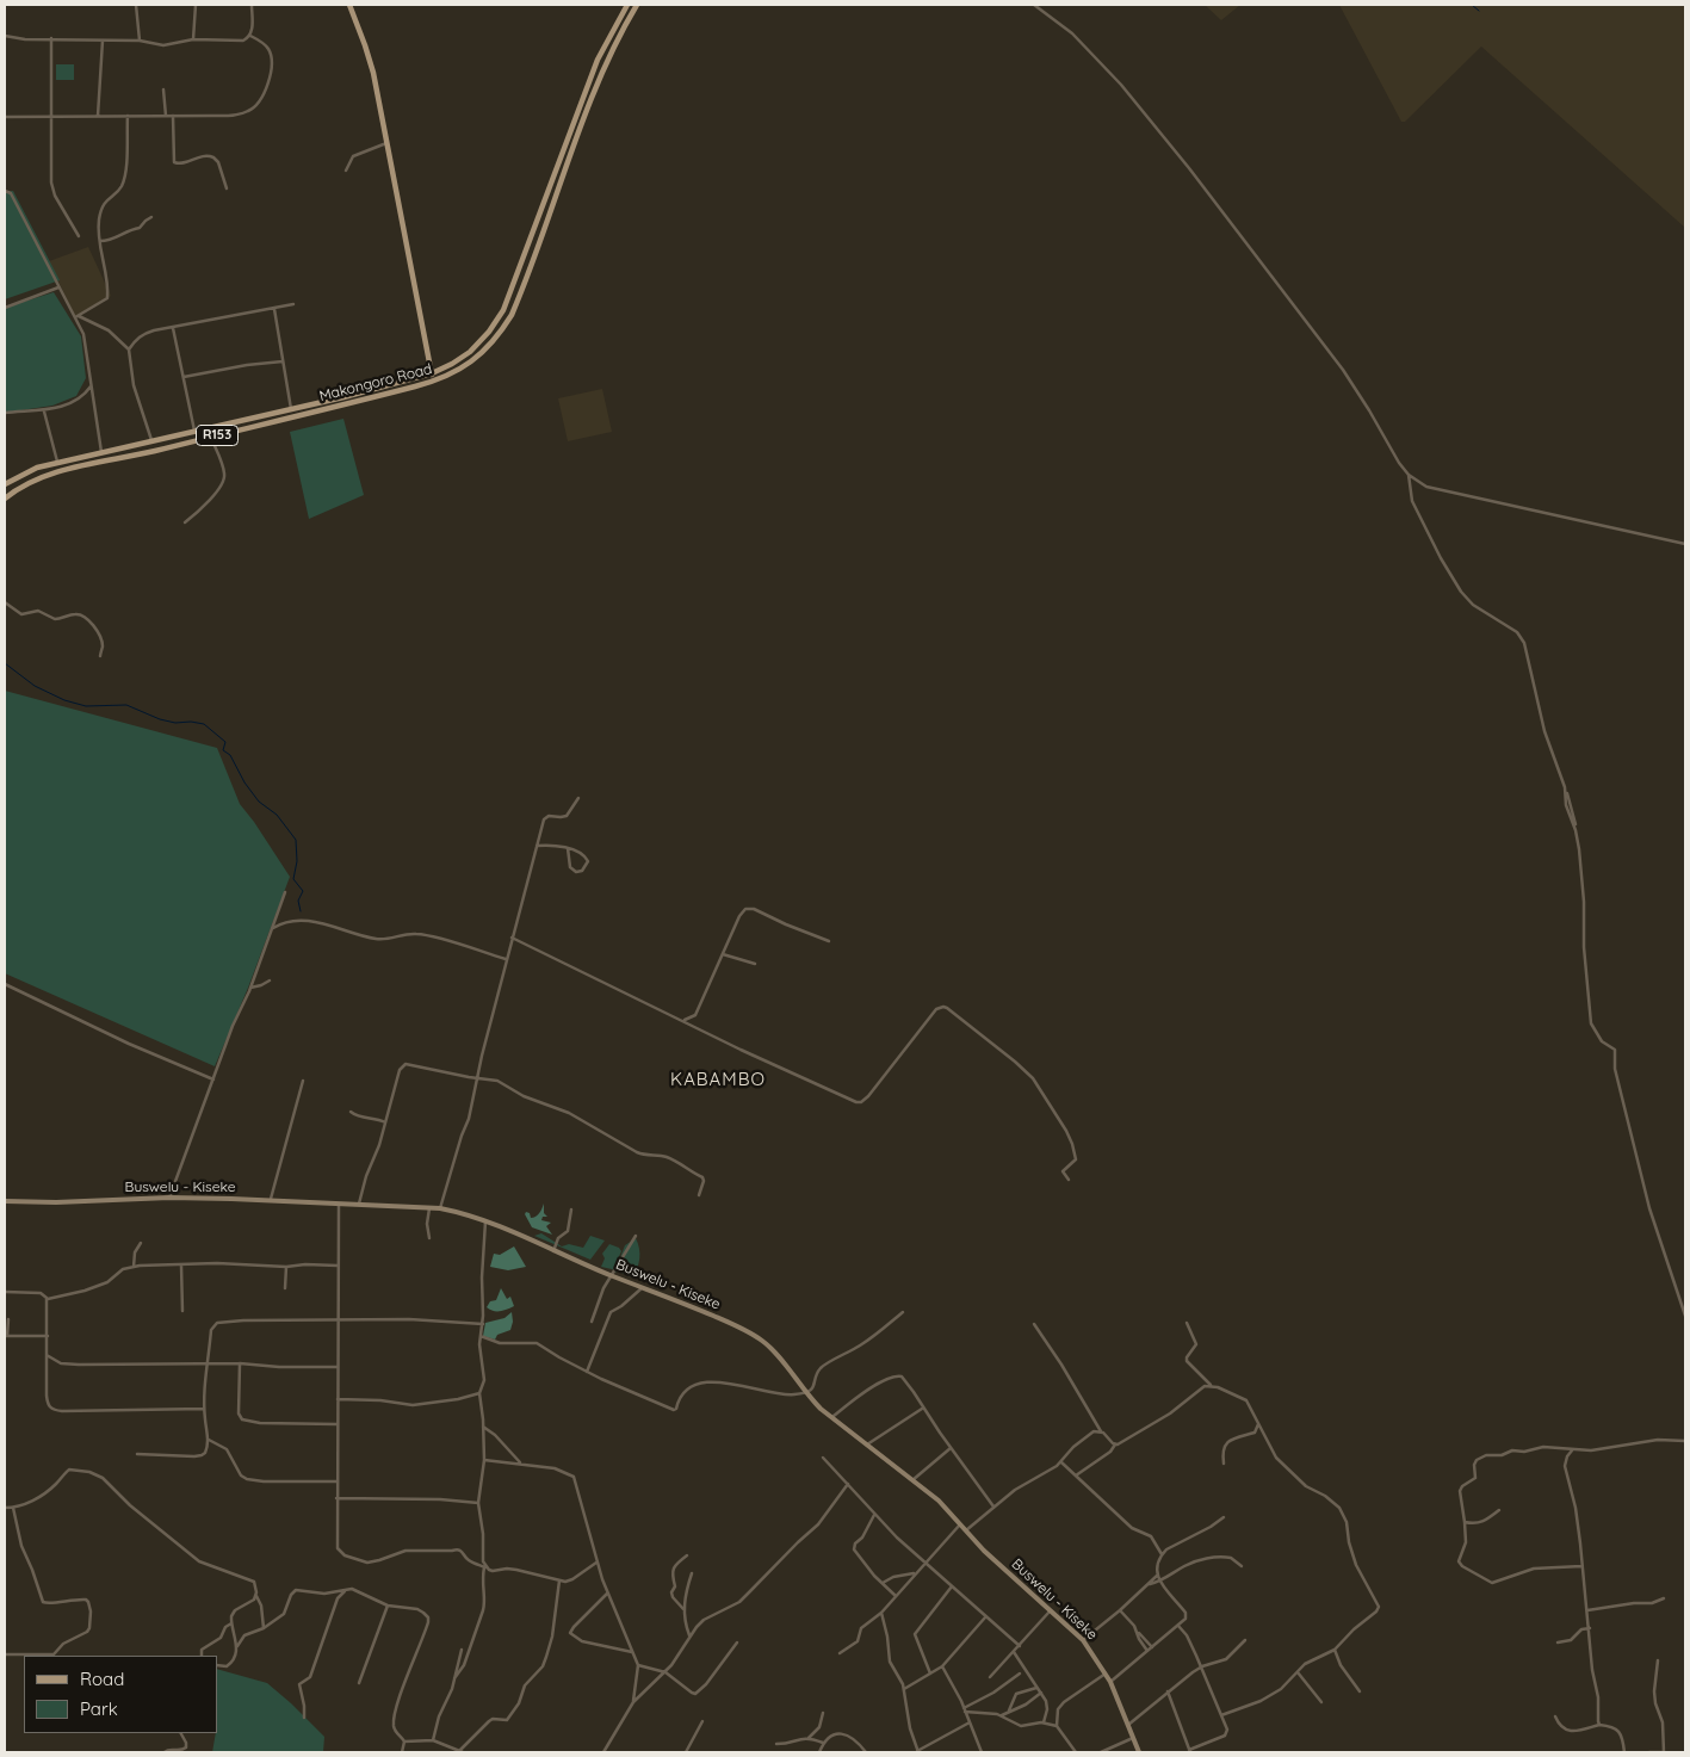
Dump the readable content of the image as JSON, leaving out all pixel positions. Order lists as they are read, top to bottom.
{
  "streets": {
    "main road": ["Makongoro Road", "R153", "Buswelu - Kiseke"]
  },
  "districts": ["KABAMBO"],
  "legend": ["Road", "Park"]
}
